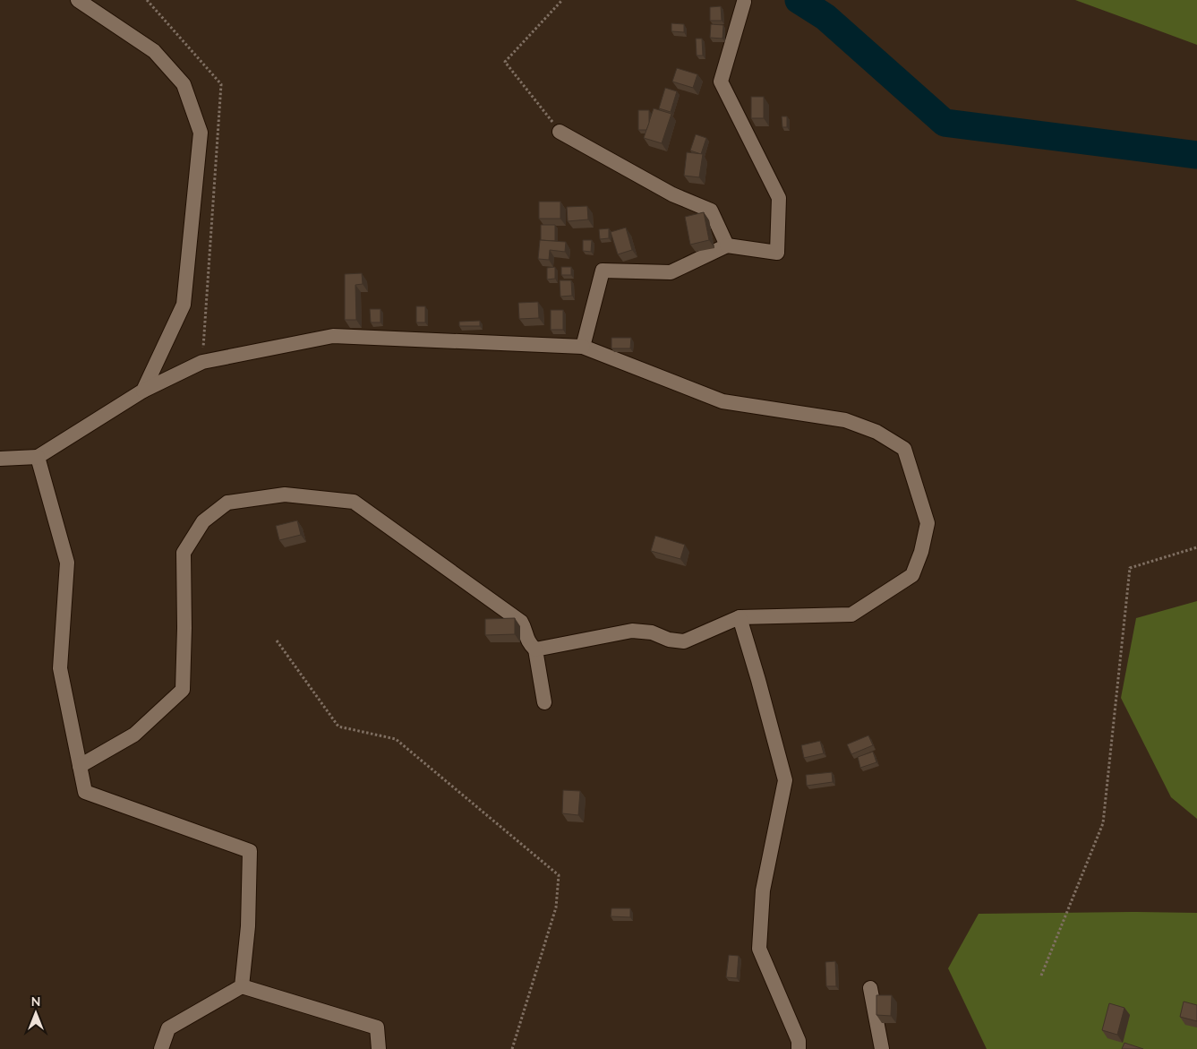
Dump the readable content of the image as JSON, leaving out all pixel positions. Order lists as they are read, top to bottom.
{
  "north": "top"
}
